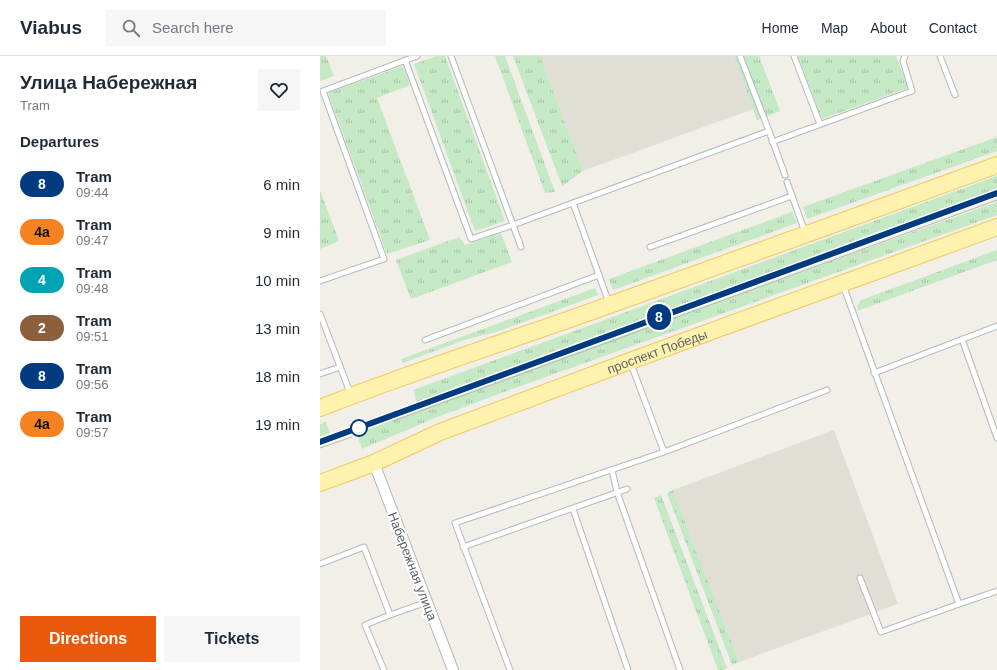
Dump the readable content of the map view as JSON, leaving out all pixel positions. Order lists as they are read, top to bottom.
{
  "streets": {
    "main road": ["проспект Победы"],
    "street": ["Набережная улица"]
  },
  "crossings": [
    ["проспект Победы", "Набережная улица"]
  ],
  "lines": ["tram line 8"],
  "page": {
    "header": "Viabus",
    "search": "Search here",
    "nav": [
      "Home",
      "Map",
      "About",
      "Contact"
    ],
    "heading": [
      ["Улица Набережная", "Tram"],
      "Departures"
    ],
    "on_map": "8",
    "list": [
      {
        "mark": "8",
        "name": "Tram",
        "note": "09:44",
        "value": "6 min"
      },
      {
        "mark": "4а",
        "name": "Tram",
        "note": "09:47",
        "value": "9 min"
      },
      {
        "mark": "4",
        "name": "Tram",
        "note": "09:48",
        "value": "10 min"
      },
      {
        "mark": "2",
        "name": "Tram",
        "note": "09:51",
        "value": "13 min"
      },
      {
        "mark": "8",
        "name": "Tram",
        "note": "09:56",
        "value": "18 min"
      },
      {
        "mark": "4а",
        "name": "Tram",
        "note": "09:57",
        "value": "19 min"
      }
    ],
    "buttons": ["Directions", "Tickets"]
  }
}
